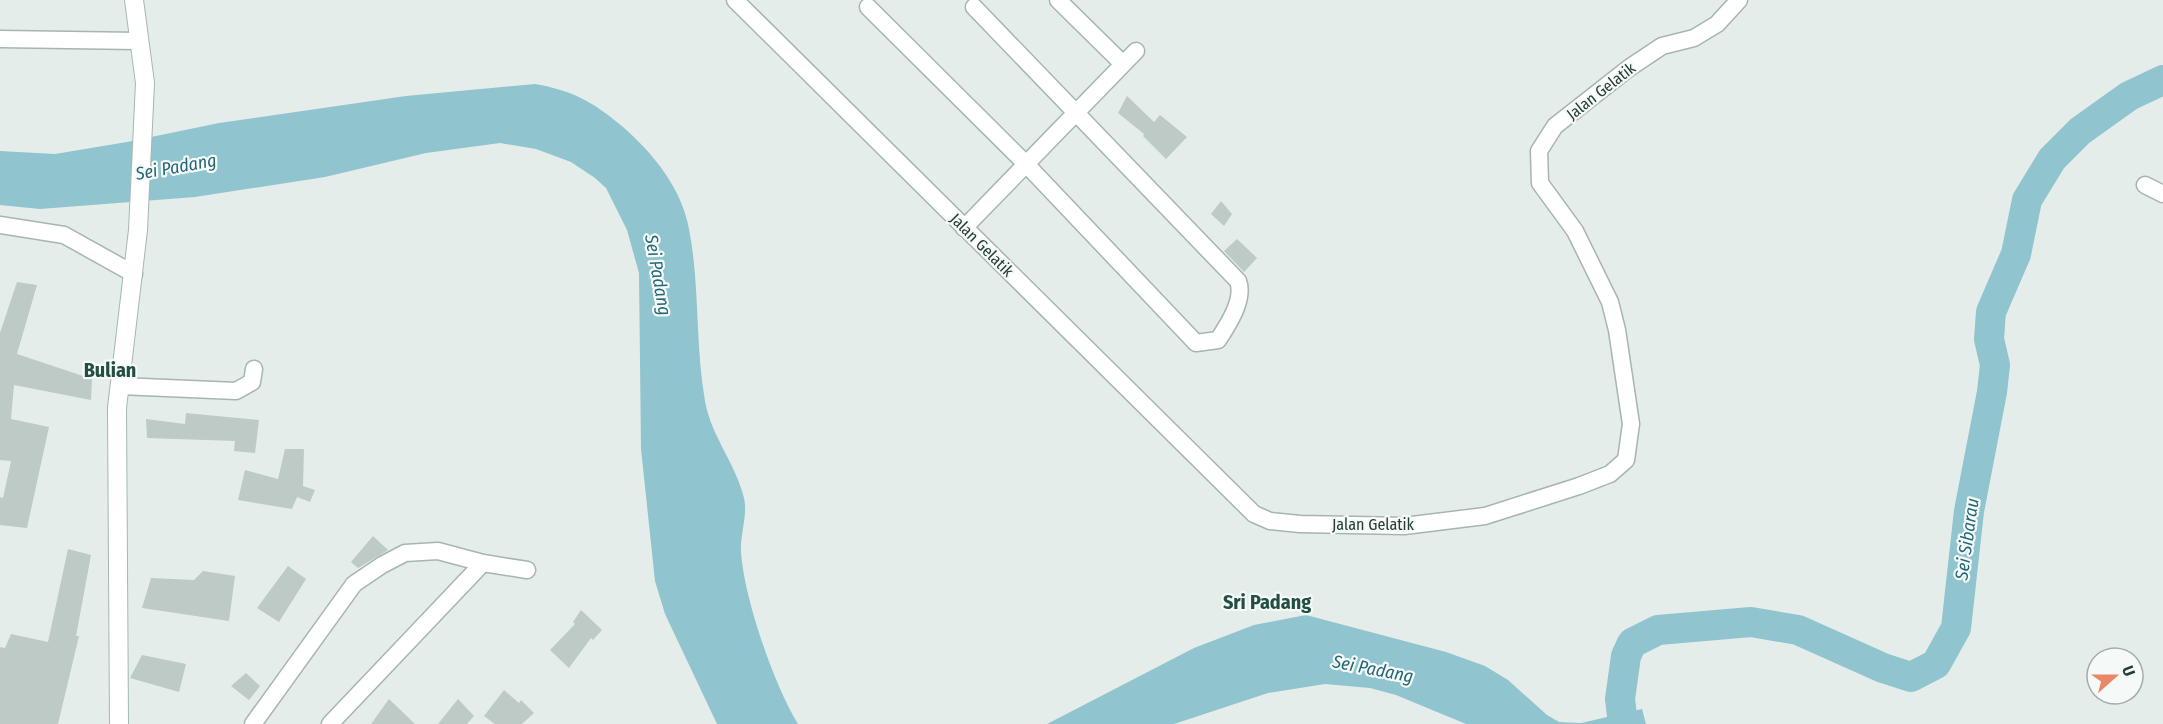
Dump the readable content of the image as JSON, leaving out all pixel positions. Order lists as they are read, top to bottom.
{
  "streets": {
    "street": ["Jalan Gelatik"]
  },
  "districts": ["Bulian", "Sri Padang"],
  "water": ["Sei Padang", "Sei Sibarau"],
  "north": "right"
}
